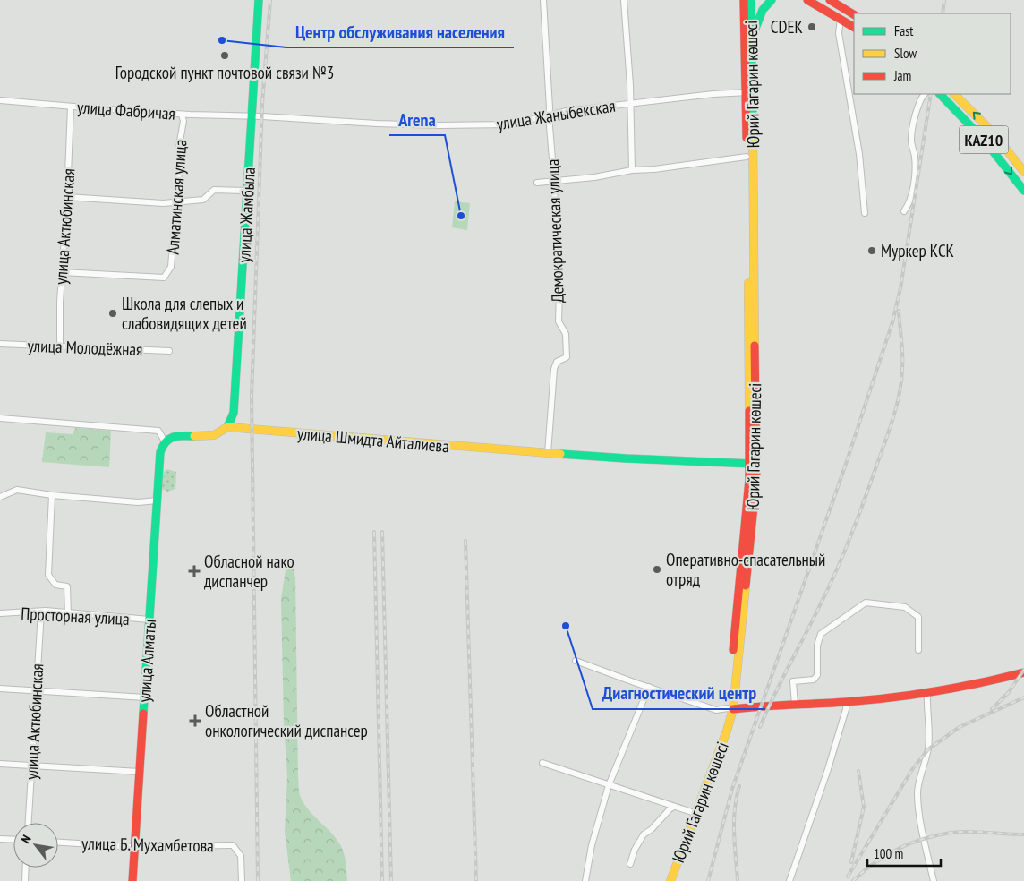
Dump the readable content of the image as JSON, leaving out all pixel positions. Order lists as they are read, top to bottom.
{
  "streets": {
    "main road": [
      "Юрий Гагарин көшесі",
      "KAZ10",
      "улица Жамбыла",
      "улица Шмидта Айталиева",
      "улица Алматы"
    ],
    "street": [
      "улица Фабричая",
      "улица Жаныбекская",
      "Алматинская улица",
      "улица Актюбинская",
      "Демократическая улица",
      "улица Молодёжная",
      "Просторная улица",
      "улица Б. Мухамбетова"
    ]
  },
  "crossings": [
    ["Юрий Гагарин көшесі", "улица Жаныбекская"],
    ["Юрий Гагарин көшесі", "улица Шмидта Айталиева"],
    ["улица Фабричая", "улица Жаныбекская"],
    ["улица Фабричая", "Алматинская улица"],
    ["улица Фабричая", "улица Жамбыла"],
    ["улица Фабричая", "улица Актюбинская"],
    ["улица Жаныбекская", "улица Жамбыла"],
    ["улица Жаныбекская", "Демократическая улица"],
    ["Алматинская улица", "улица Актюбинская"],
    ["улица Жамбыла", "улица Шмидта Айталиева"],
    ["улица Актюбинская", "улица Молодёжная"],
    ["улица Актюбинская", "Просторная улица"],
    ["Демократическая улица", "улица Шмидта Айталиева"],
    ["улица Шмидта Айталиева", "улица Алматы"],
    ["Просторная улица", "улица Алматы"],
    ["улица Алматы", "улица Б. Мухамбетова"]
  ],
  "places": {
    "other": [
      "CDEK",
      "Центр обслуживания наcеления",
      "Городской пункт почтовой связи №3",
      "Arena",
      "Муркер КСК",
      "Школа для слепых и слабовидящих детей",
      "Оперативно-спасательный отряд",
      "Диагностический центр"
    ],
    "health": ["Обласной нако диспанчер", "Областной онкологический диспансер"]
  },
  "legend": ["Fast", "Slow", "Jam"],
  "scale_bar": "100 m",
  "north": "top left"
}
